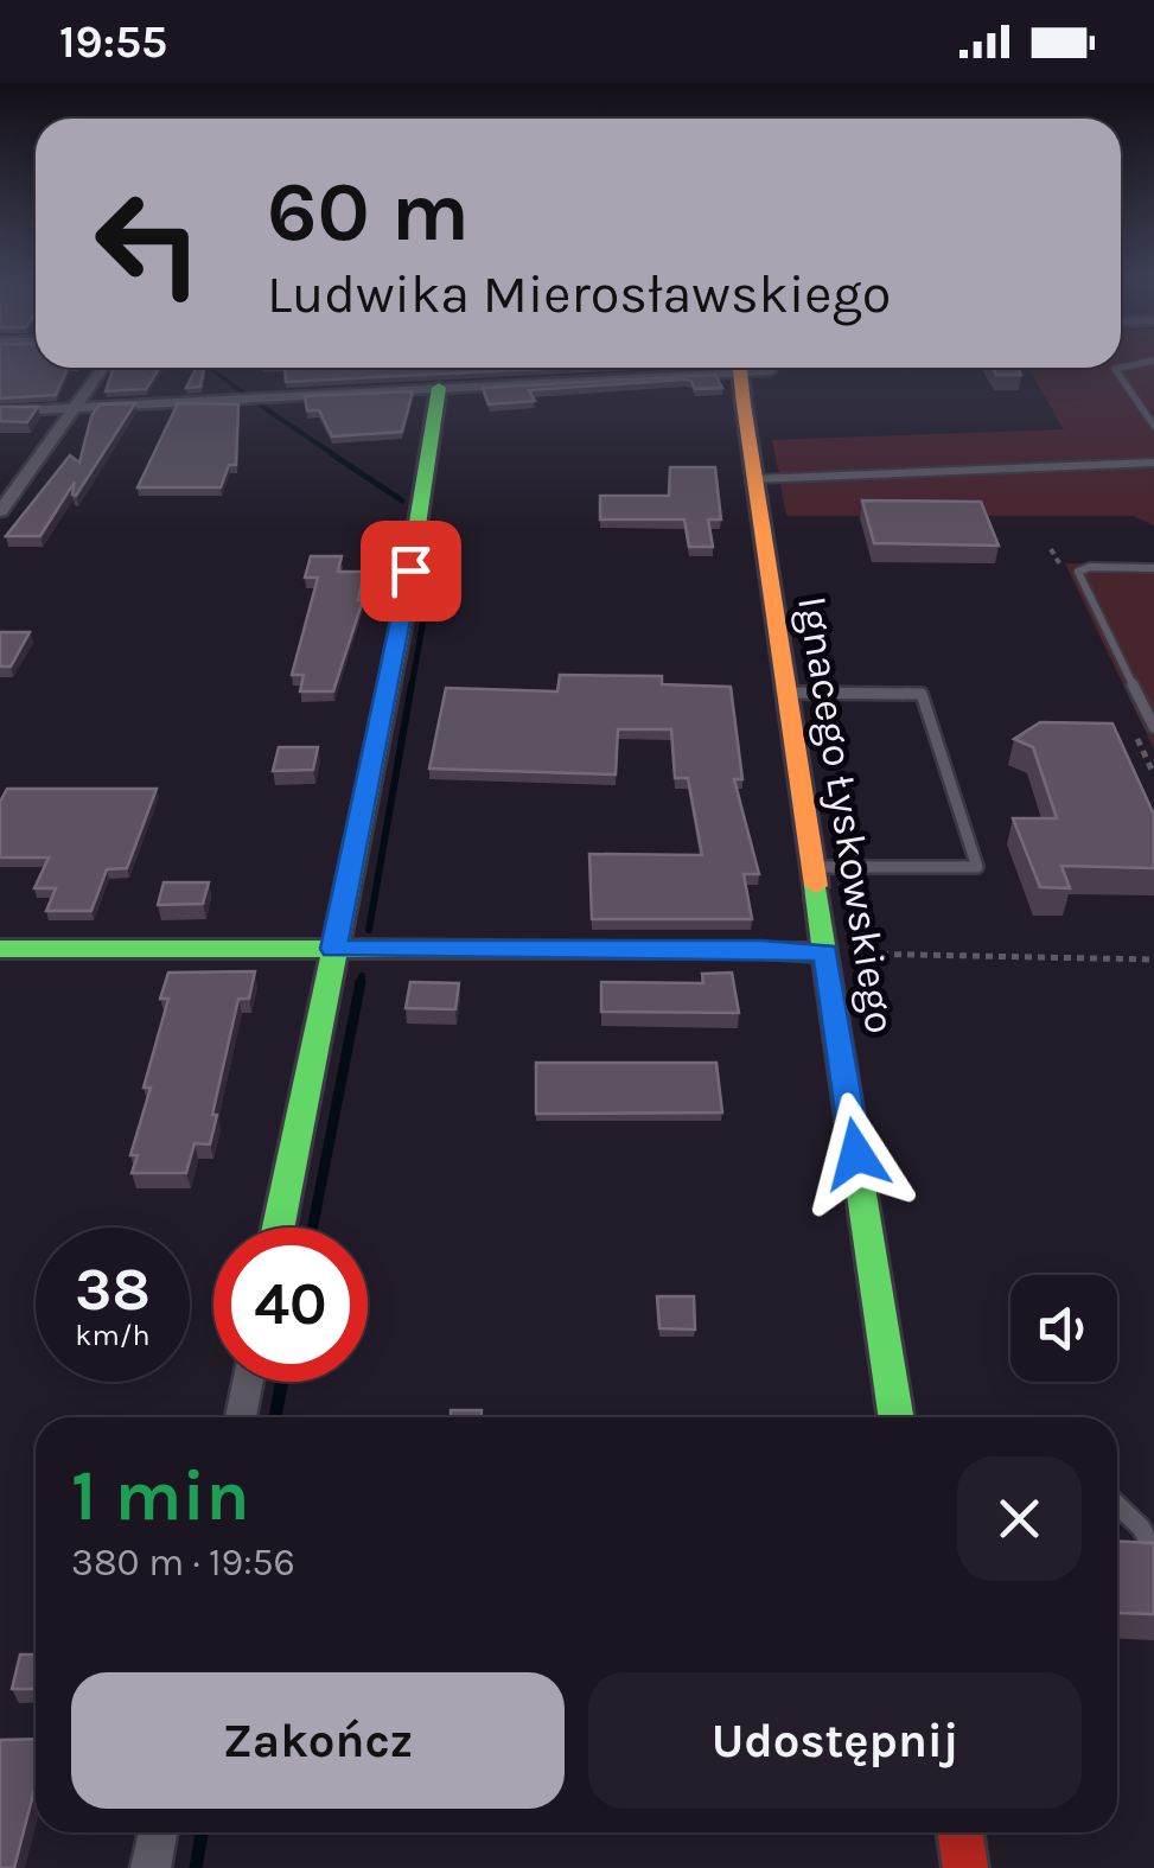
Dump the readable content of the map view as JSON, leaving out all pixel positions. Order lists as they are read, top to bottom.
{
  "streets": {
    "street": ["Ignacego Łyskowskiego"]
  },
  "page": {
    "status": "19:55",
    "turn": ["60 m", "Ludwika Mierosławskiego"],
    "speed": "38 km/h",
    "limit": "40",
    "heading": ["1 min", "380 m · 19:56"],
    "buttons": ["Zakończ", "Udostępnij"]
  }
}
